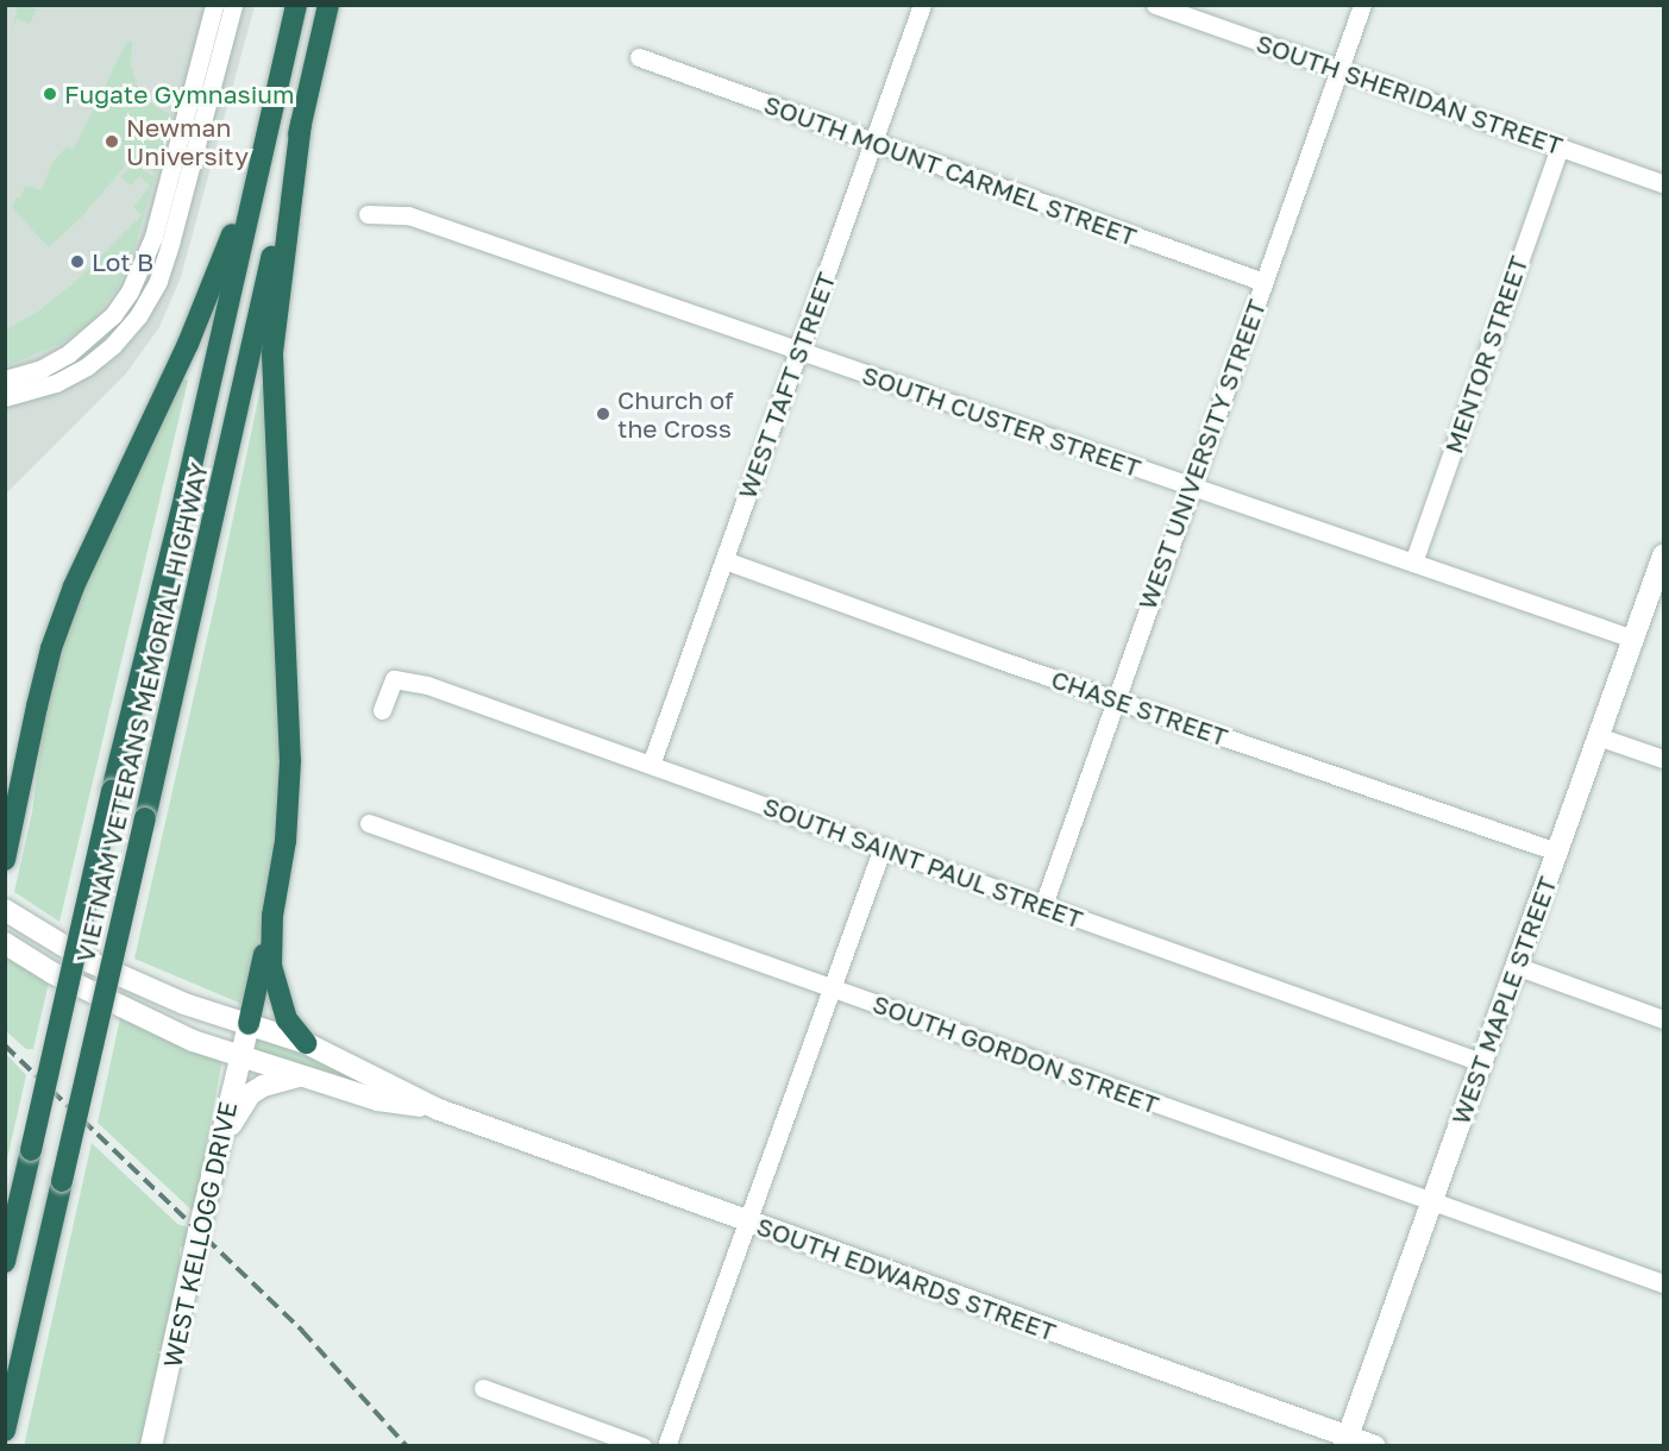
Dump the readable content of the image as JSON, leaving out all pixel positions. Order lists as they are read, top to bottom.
{
  "streets": {
    "highway": ["VIETNAM VETERANS MEMORIAL HIGHWAY"],
    "street": [
      "SOUTH SHERIDAN STREET",
      "SOUTH MOUNT CARMEL STREET",
      "MENTOR STREET",
      "WEST TAFT STREET",
      "SOUTH CUSTER STREET",
      "WEST UNIVERSITY STREET",
      "CHASE STREET",
      "SOUTH SAINT PAUL STREET",
      "WEST MAPLE STREET",
      "SOUTH GORDON STREET",
      "WEST KELLOGG DRIVE",
      "SOUTH EDWARDS STREET"
    ]
  },
  "crossings": [
    ["SOUTH SHERIDAN STREET", "MENTOR STREET"],
    ["SOUTH SHERIDAN STREET", "WEST UNIVERSITY STREET"],
    ["SOUTH MOUNT CARMEL STREET", "WEST TAFT STREET"],
    ["SOUTH MOUNT CARMEL STREET", "WEST UNIVERSITY STREET"],
    ["MENTOR STREET", "SOUTH CUSTER STREET"],
    ["WEST TAFT STREET", "SOUTH CUSTER STREET"],
    ["WEST TAFT STREET", "CHASE STREET"],
    ["WEST TAFT STREET", "SOUTH SAINT PAUL STREET"],
    ["SOUTH CUSTER STREET", "WEST UNIVERSITY STREET"],
    ["SOUTH CUSTER STREET", "WEST MAPLE STREET"],
    ["WEST UNIVERSITY STREET", "CHASE STREET"],
    ["WEST UNIVERSITY STREET", "SOUTH SAINT PAUL STREET"],
    ["CHASE STREET", "WEST MAPLE STREET"],
    ["SOUTH SAINT PAUL STREET", "WEST MAPLE STREET"],
    ["WEST MAPLE STREET", "SOUTH GORDON STREET"],
    ["WEST MAPLE STREET", "SOUTH EDWARDS STREET"]
  ],
  "places": [
    "Fugate Gymnasium",
    "Newman University",
    "Lot B",
    "Church of the Cross"
  ]
}
